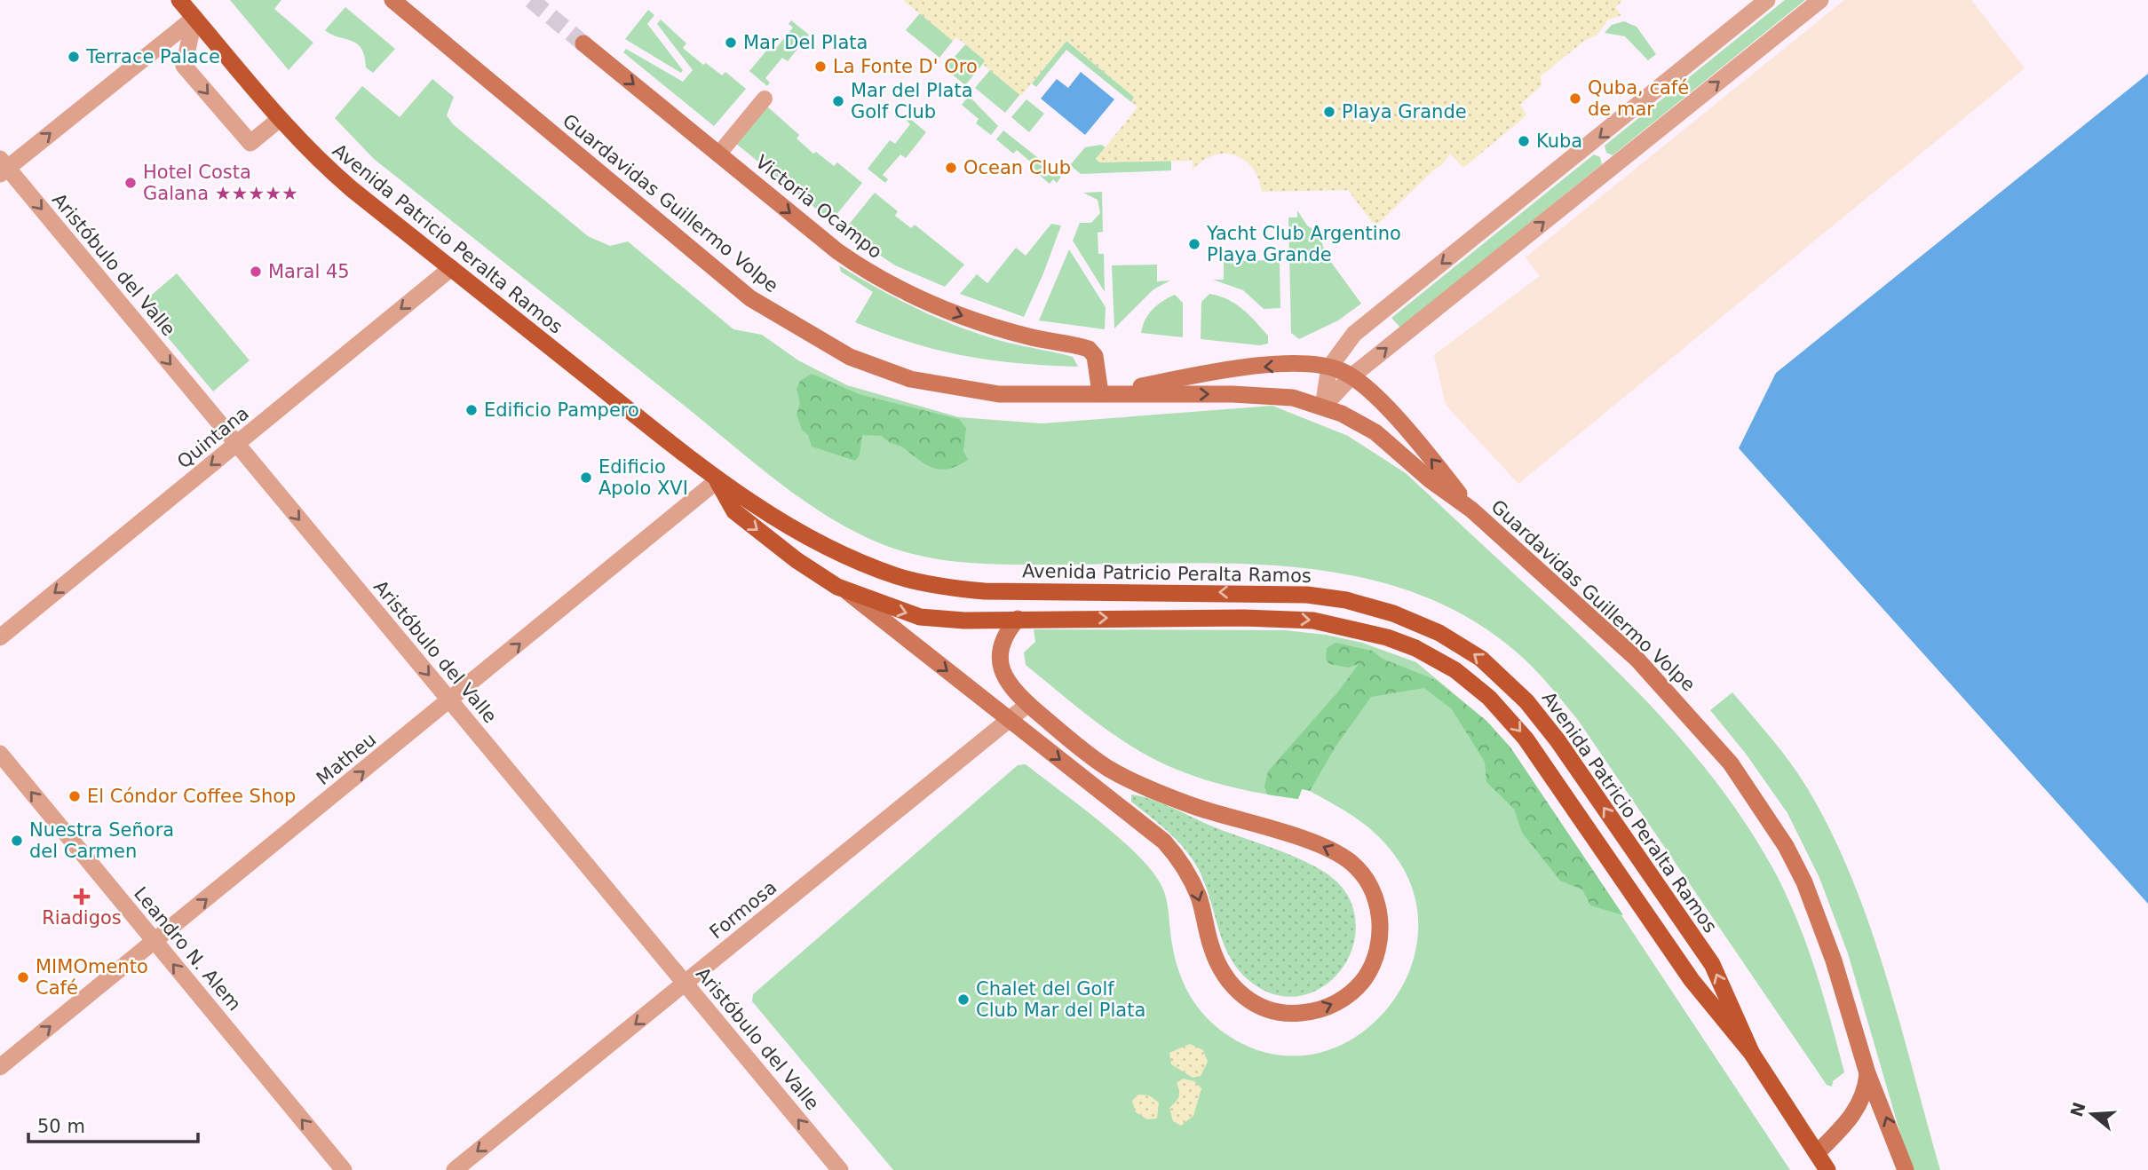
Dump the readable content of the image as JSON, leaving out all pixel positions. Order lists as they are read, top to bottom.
{
  "streets": {
    "main road": ["Guardavidas Guillermo Volpe", "Victoria Ocampo", "Avenida Patricio Peralta Ramos"],
    "street": [
      "Aristóbulo del Valle",
      "Quintana",
      "Matheu",
      "Formosa",
      "Leandro N. Alem"
    ]
  },
  "crossings": [
    ["Guardavidas Guillermo Volpe", "Victoria Ocampo"],
    ["Guardavidas Guillermo Volpe", "Avenida Patricio Peralta Ramos"],
    ["Avenida Patricio Peralta Ramos", "Quintana"],
    ["Avenida Patricio Peralta Ramos", "Matheu"],
    ["Aristóbulo del Valle", "Quintana"],
    ["Aristóbulo del Valle", "Matheu"],
    ["Aristóbulo del Valle", "Formosa"],
    ["Matheu", "Leandro N. Alem"]
  ],
  "one_way": [
    "Victoria Ocampo",
    "Quintana",
    "Matheu",
    "Formosa",
    "Leandro N. Alem"
  ],
  "places": {
    "other": [
      "Mar Del Plata",
      "Terrace Palace",
      "La Fonte D' Oro",
      "Quba, café de mar",
      "Mar del Plata Golf Club",
      "Playa Grande",
      "Kuba",
      "Ocean Club",
      "Hotel Costa Galana ★★★★★",
      "Yacht Club Argentino Playa Grande",
      "Maral 45",
      "Edificio Pampero",
      "Edificio Apolo XVI",
      "El Cóndor Coffee Shop",
      "Nuestra Señora del Carmen",
      "MIMOmento Café",
      "Chalet del Golf Club Mar del Plata"
    ],
    "health": ["Riadigos"]
  },
  "scale_bar": "50 m",
  "north": "left"
}
